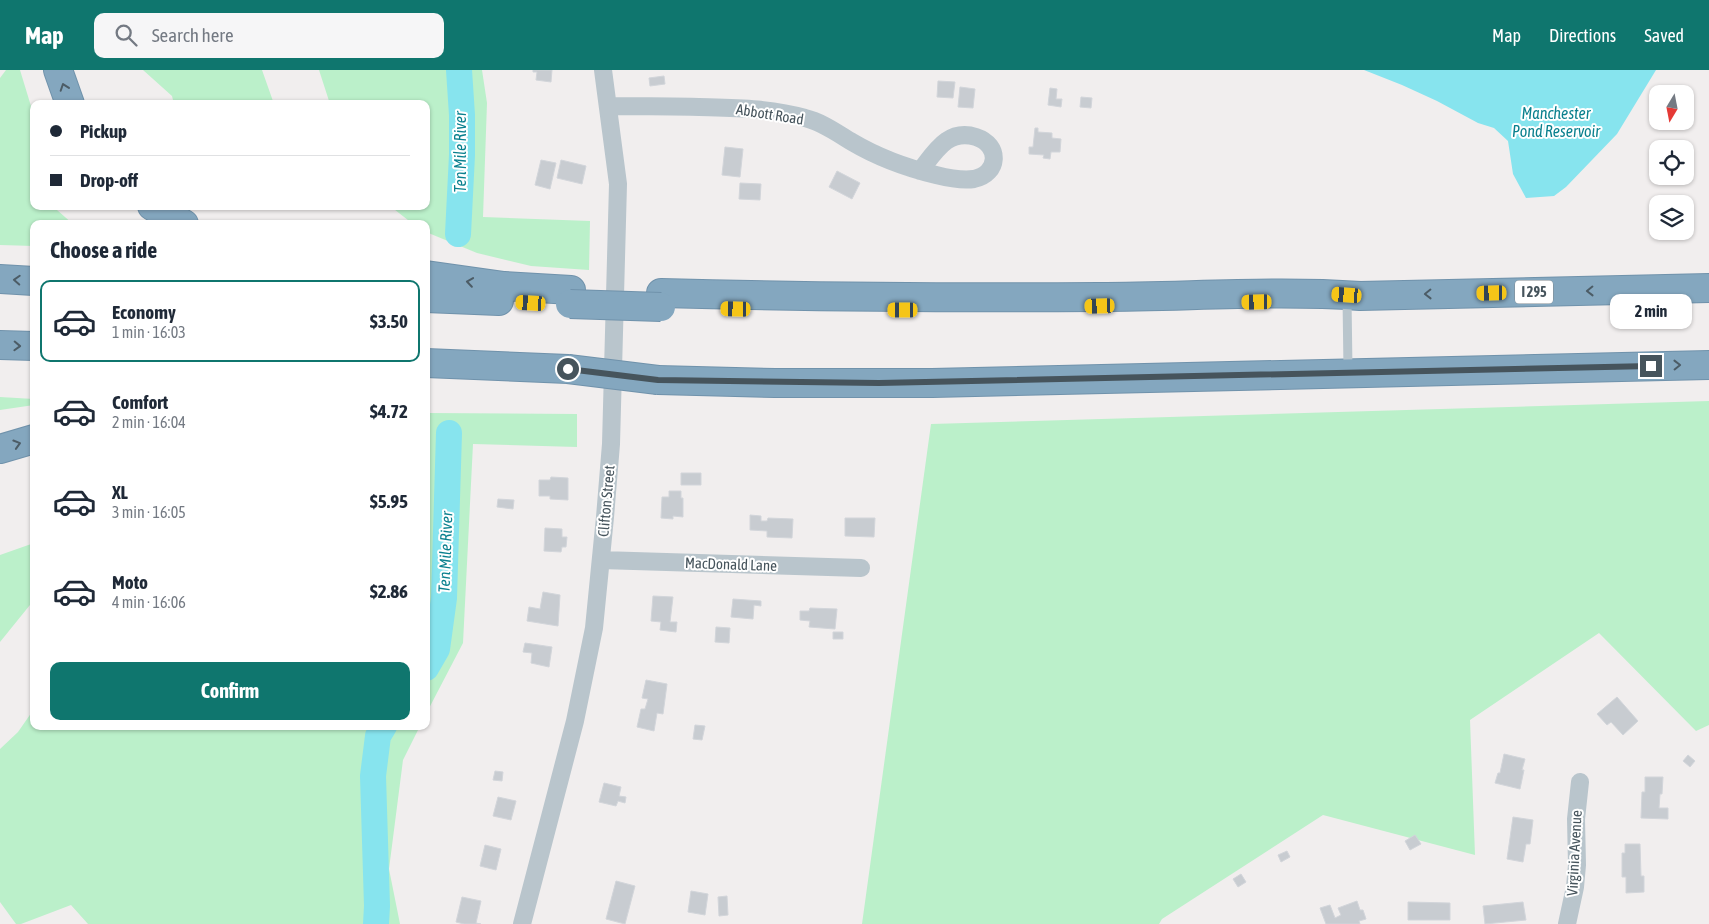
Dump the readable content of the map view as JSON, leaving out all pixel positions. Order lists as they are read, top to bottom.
{
  "streets": {
    "highway": ["I 295"],
    "street": [
      "Abbott Road",
      "Clifton Street",
      "MacDonald Lane",
      "Virginia Avenue"
    ]
  },
  "crossings": [
    ["Abbott Road", "Clifton Street"],
    ["Clifton Street", "MacDonald Lane"]
  ],
  "water": ["Manchester Pond Reservoir", "Ten Mile River"],
  "north": "bottom",
  "page": {
    "header": "Map",
    "search": "Search here",
    "nav": ["Map", "Directions", "Saved"],
    "banner": ["Pickup", "Drop-off"],
    "heading": "Choose a ride",
    "list": [
      {
        "name": "Economy",
        "note": "1 min · 16:03",
        "value": "$3.50"
      },
      {
        "name": "Comfort",
        "note": "2 min · 16:04",
        "value": "$4.72"
      },
      {
        "name": "XL",
        "note": "3 min · 16:05",
        "value": "$5.95"
      },
      {
        "name": "Moto",
        "note": "4 min · 16:06",
        "value": "$2.86"
      }
    ],
    "bubble": "2 min",
    "buttons": "Confirm"
  }
}
